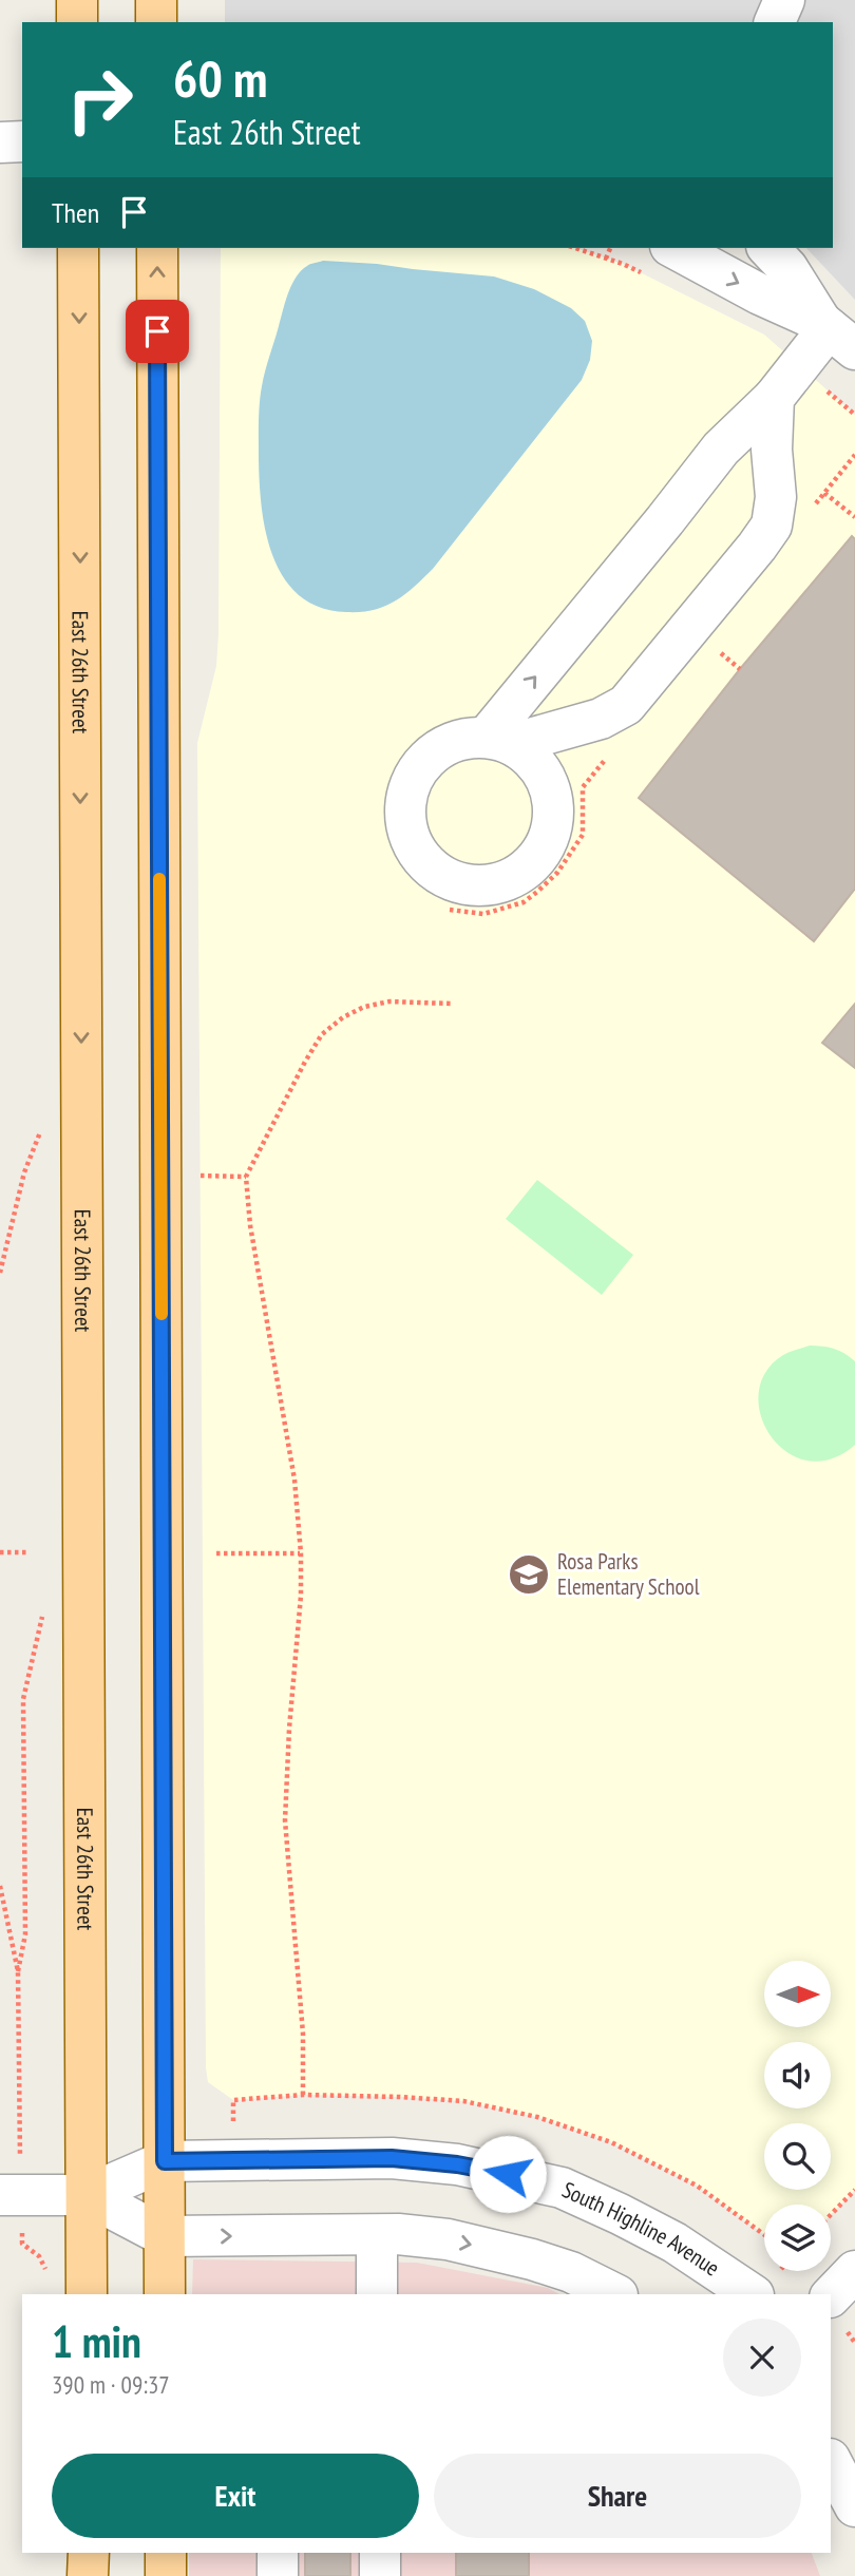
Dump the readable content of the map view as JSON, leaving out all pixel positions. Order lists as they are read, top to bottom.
{
  "streets": {
    "main road": ["East 26th Street"],
    "street": ["South Highline Avenue"]
  },
  "crossings": [
    ["East 26th Street", "South Highline Avenue"]
  ],
  "places": {
    "school or university": ["Rosa Parks Elementary School"]
  },
  "north": "right",
  "page": {
    "turn": ["60 m", "East 26th Street"],
    "then": "Then",
    "heading": ["1 min", "390 m · 09:37"],
    "buttons": ["Exit", "Share"]
  }
}
